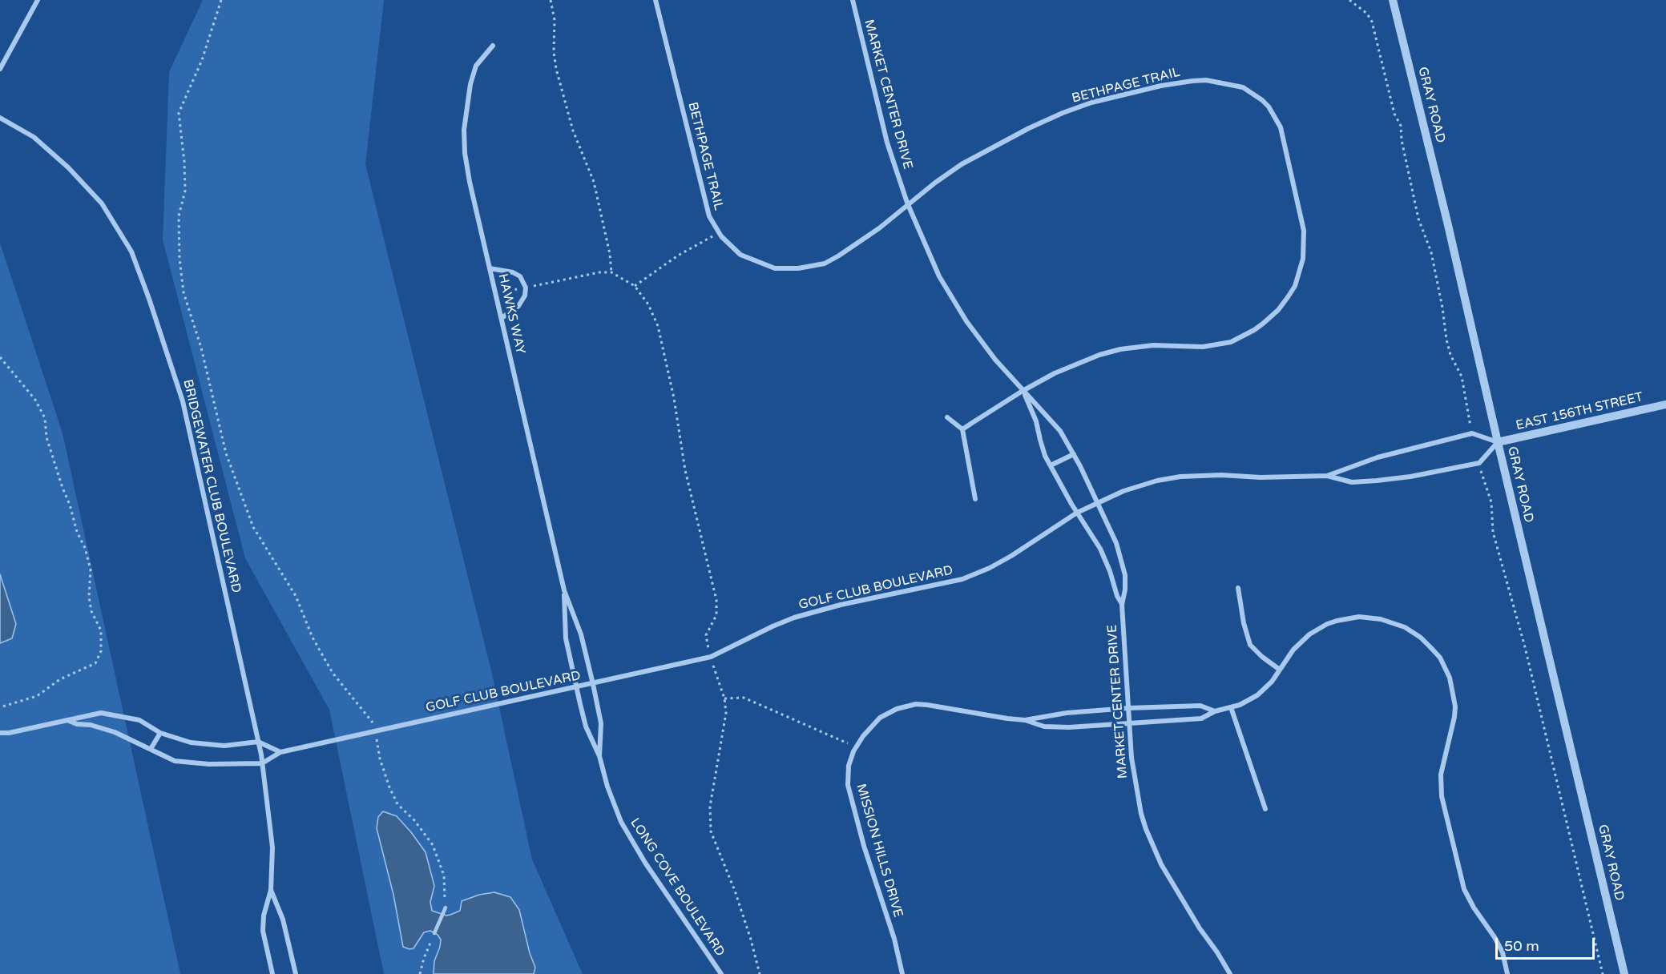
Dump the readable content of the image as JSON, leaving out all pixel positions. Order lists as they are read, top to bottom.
{
  "streets": {
    "street": [
      "BETHPAGE TRAIL",
      "MARKET CENTER DRIVE",
      "GRAY ROAD",
      "HAWKS WAY",
      "EAST 156TH STREET",
      "BRIDGEWATER CLUB BOULEVARD",
      "GOLF CLUB BOULEVARD",
      "MISSION HILLS DRIVE",
      "LONG COVE BOULEVARD"
    ]
  },
  "crossings": [
    ["BETHPAGE TRAIL", "MARKET CENTER DRIVE"],
    ["MARKET CENTER DRIVE", "GOLF CLUB BOULEVARD"],
    ["MARKET CENTER DRIVE", "MISSION HILLS DRIVE"],
    ["GRAY ROAD", "EAST 156TH STREET"],
    ["HAWKS WAY", "GOLF CLUB BOULEVARD"],
    ["HAWKS WAY", "LONG COVE BOULEVARD"],
    ["BRIDGEWATER CLUB BOULEVARD", "GOLF CLUB BOULEVARD"],
    ["GOLF CLUB BOULEVARD", "LONG COVE BOULEVARD"]
  ],
  "scale_bar": "50 m"
}
